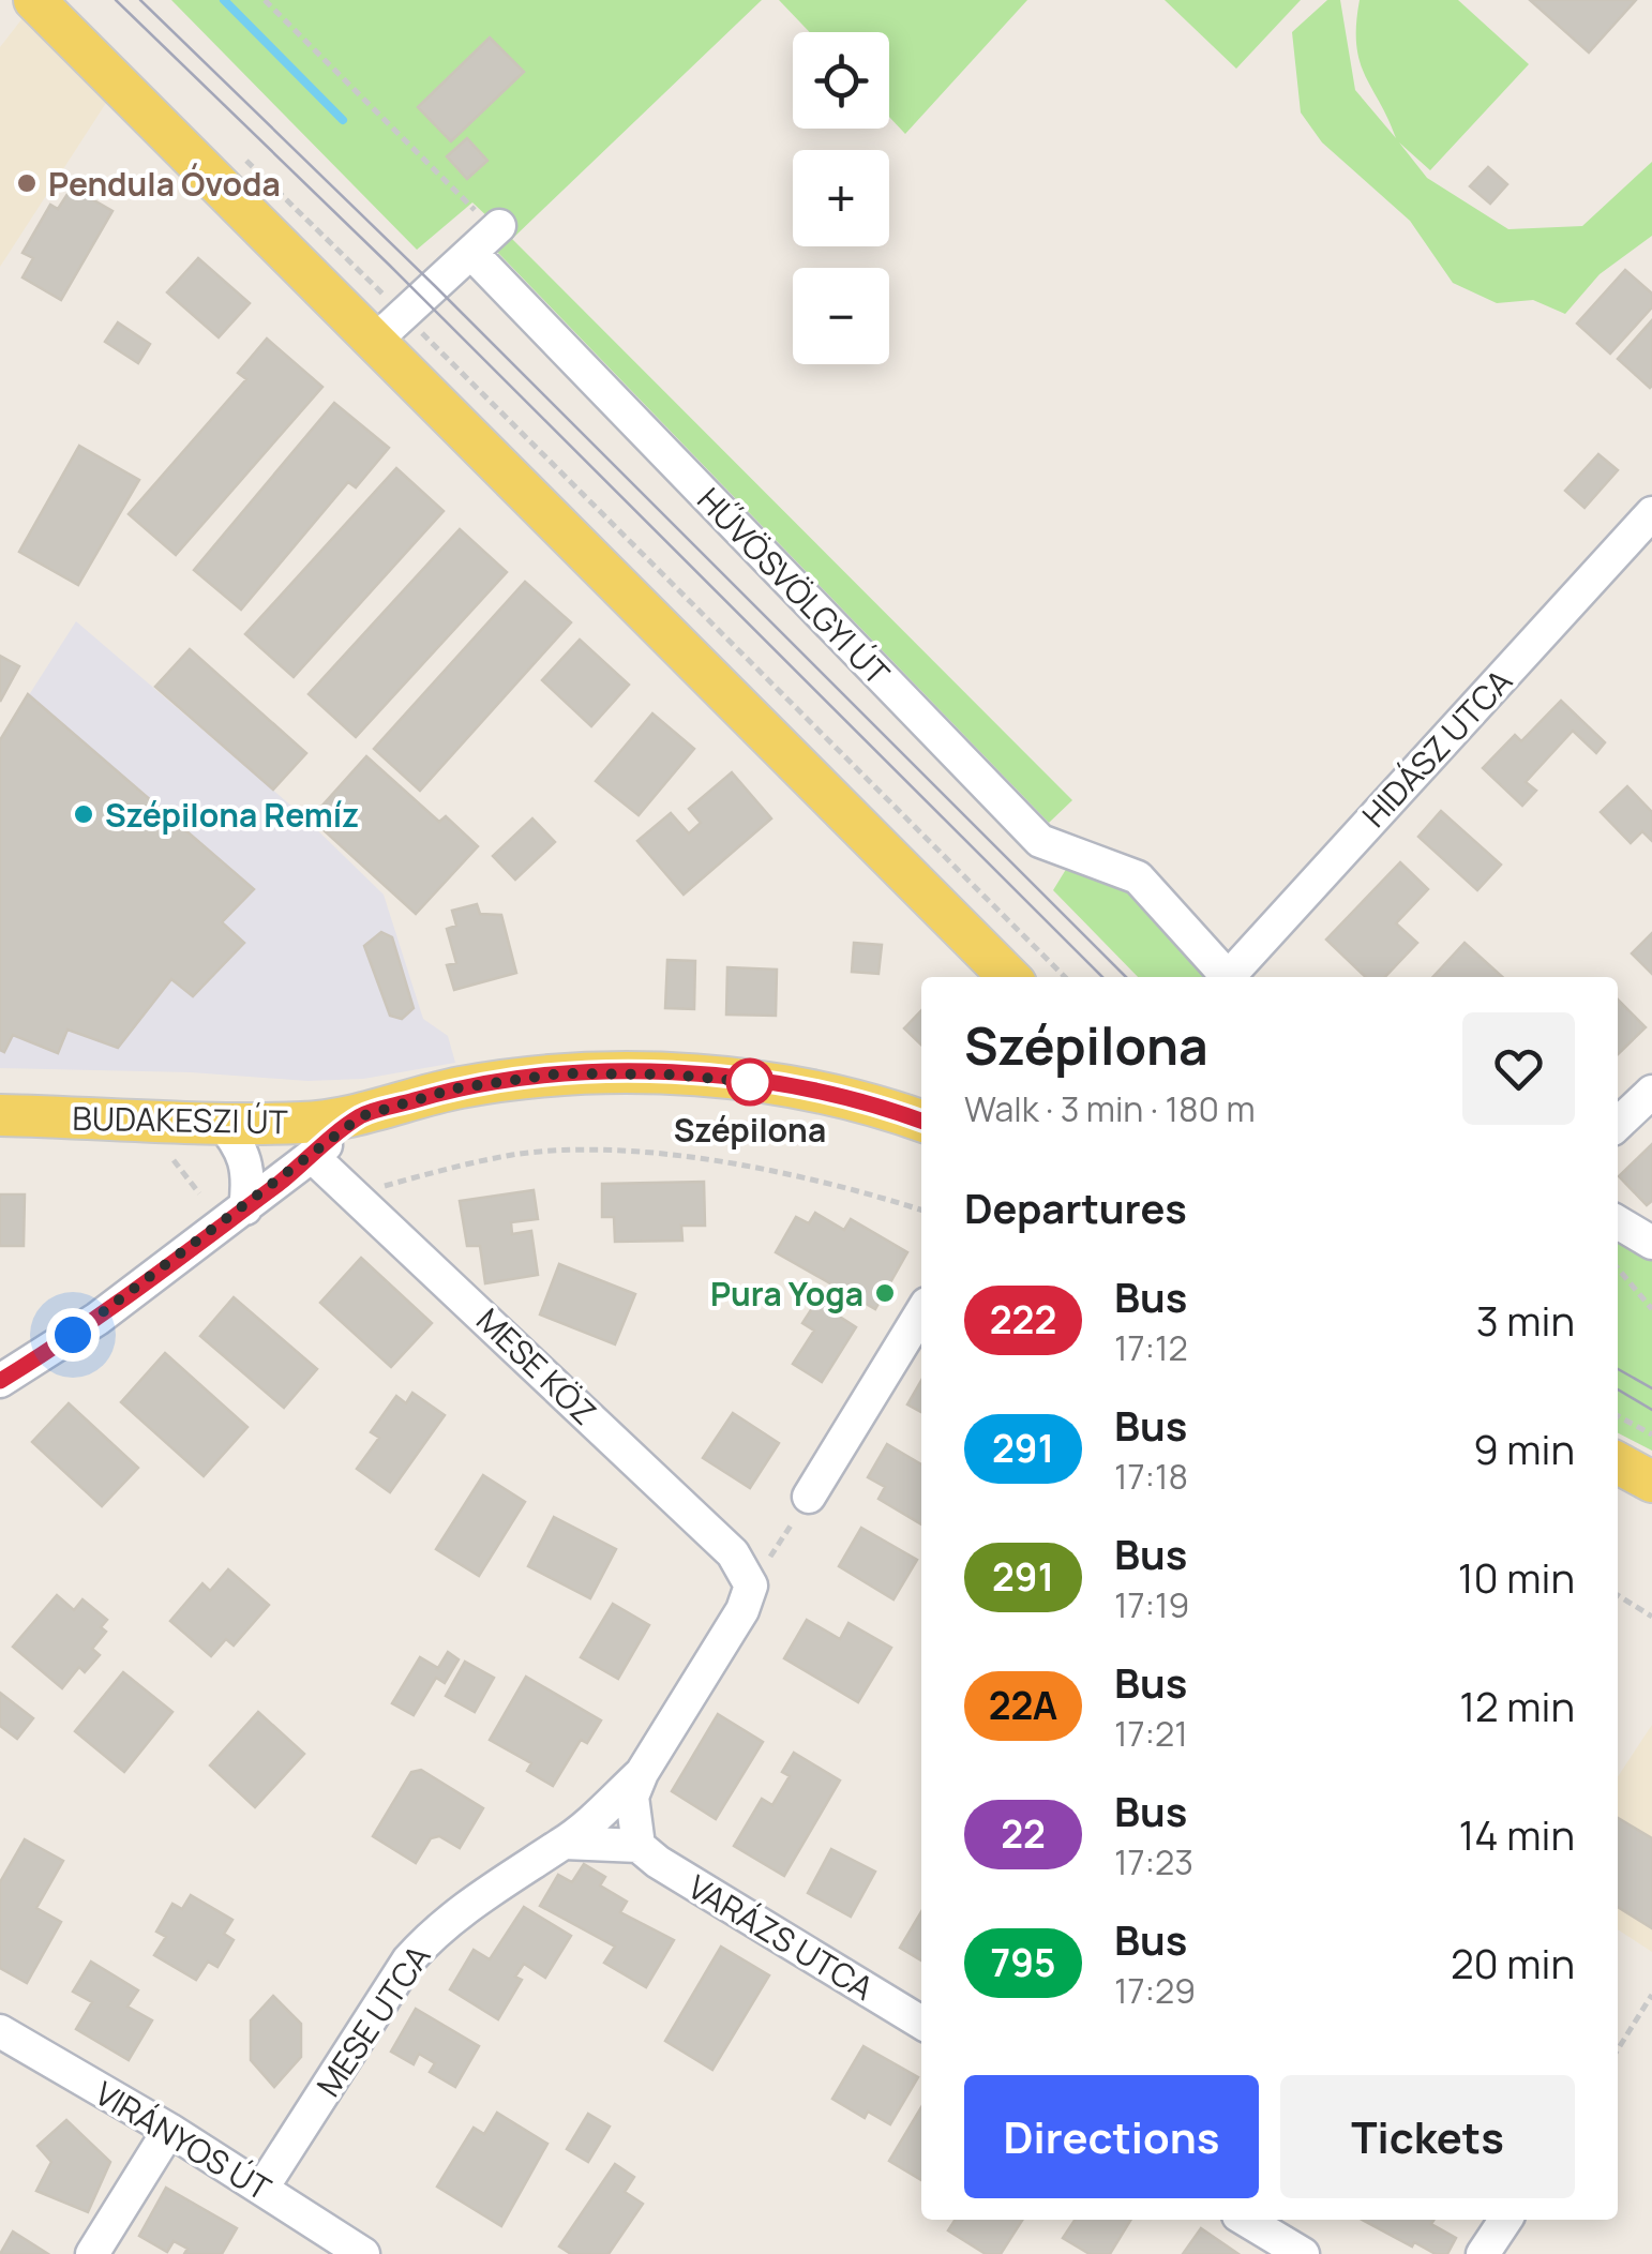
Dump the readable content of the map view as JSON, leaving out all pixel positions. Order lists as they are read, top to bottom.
{
  "streets": {
    "main road": ["BUDAKESZI ÚT"],
    "street": [
      "HŰVÖSVÖLGYI ÚT",
      "HIDÁSZ UTCA",
      "MESE KÖZ",
      "VARÁZS UTCA",
      "MESE UTCA",
      "VIRÁNYOS ÚT"
    ]
  },
  "crossings": [
    ["HŰVÖSVÖLGYI ÚT", "HIDÁSZ UTCA"],
    ["MESE KÖZ", "MESE UTCA"],
    ["VARÁZS UTCA", "MESE UTCA"],
    ["MESE UTCA", "VIRÁNYOS ÚT"]
  ],
  "places": [
    "Pendula Óvoda",
    "Szépilona Remíz",
    "Szépilona",
    "Pura Yoga"
  ],
  "lines": ["bus line 222"],
  "page": {
    "map_buttons": ["+", "−"],
    "heading": [
      ["Szépilona", "Walk · 3 min · 180 m"],
      "Departures"
    ],
    "list": [
      {
        "mark": "222",
        "name": "Bus",
        "note": "17:12",
        "value": "3 min"
      },
      {
        "mark": "291",
        "name": "Bus",
        "note": "17:18",
        "value": "9 min"
      },
      {
        "mark": "291",
        "name": "Bus",
        "note": "17:19",
        "value": "10 min"
      },
      {
        "mark": "22A",
        "name": "Bus",
        "note": "17:21",
        "value": "12 min"
      },
      {
        "mark": "22",
        "name": "Bus",
        "note": "17:23",
        "value": "14 min"
      },
      {
        "mark": "795",
        "name": "Bus",
        "note": "17:29",
        "value": "20 min"
      }
    ],
    "buttons": ["Directions", "Tickets"]
  }
}
